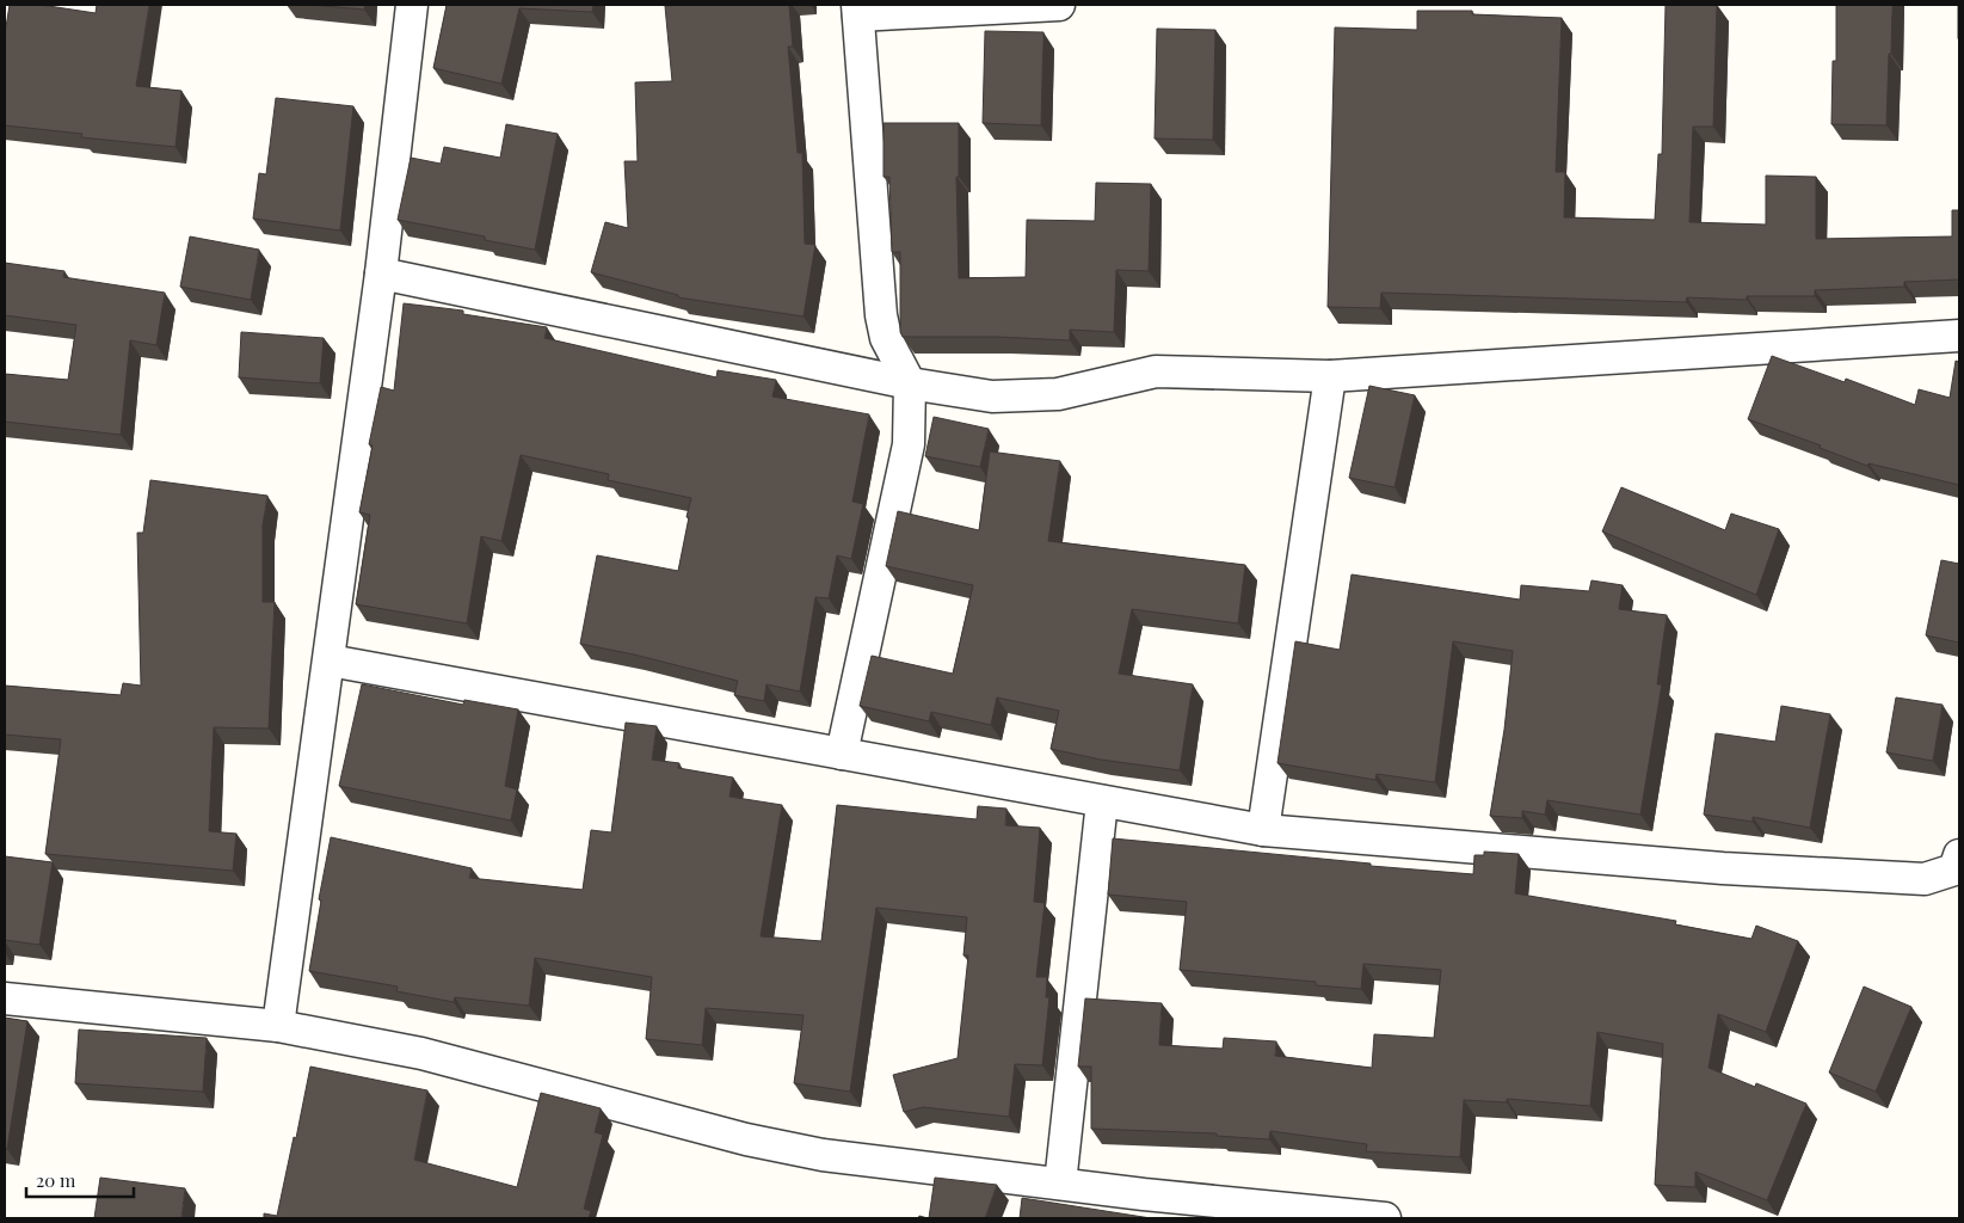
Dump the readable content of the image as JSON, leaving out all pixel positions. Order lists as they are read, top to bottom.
{
  "scale_bar": "20 m"
}
